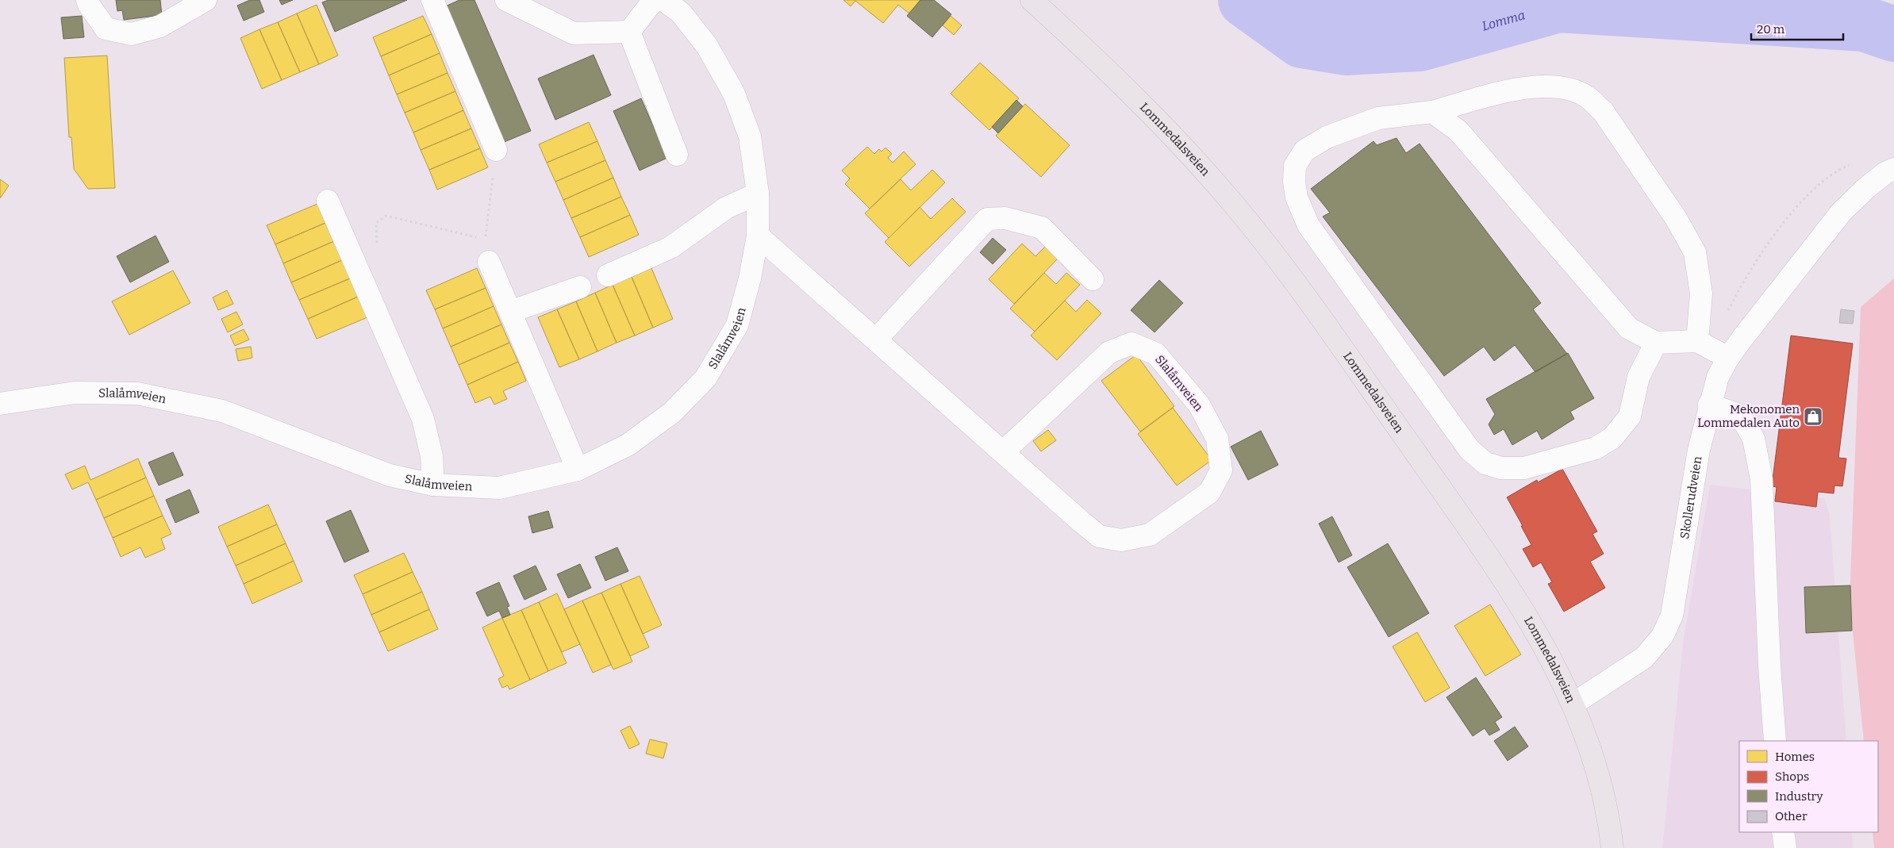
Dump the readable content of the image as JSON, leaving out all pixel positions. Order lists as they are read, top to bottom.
{
  "streets": {
    "main road": ["Lommedalsveien"],
    "street": ["Slalåmveien", "Skollerudveien"]
  },
  "crossings": [
    ["Lommedalsveien", "Skollerudveien"]
  ],
  "water": ["Lomma"],
  "places": {
    "shop": ["Mekonomen Lommedalen Auto"]
  },
  "legend": [
    "Homes",
    "Shops",
    "Industry",
    "Other"
  ],
  "scale_bar": "20 m"
}
